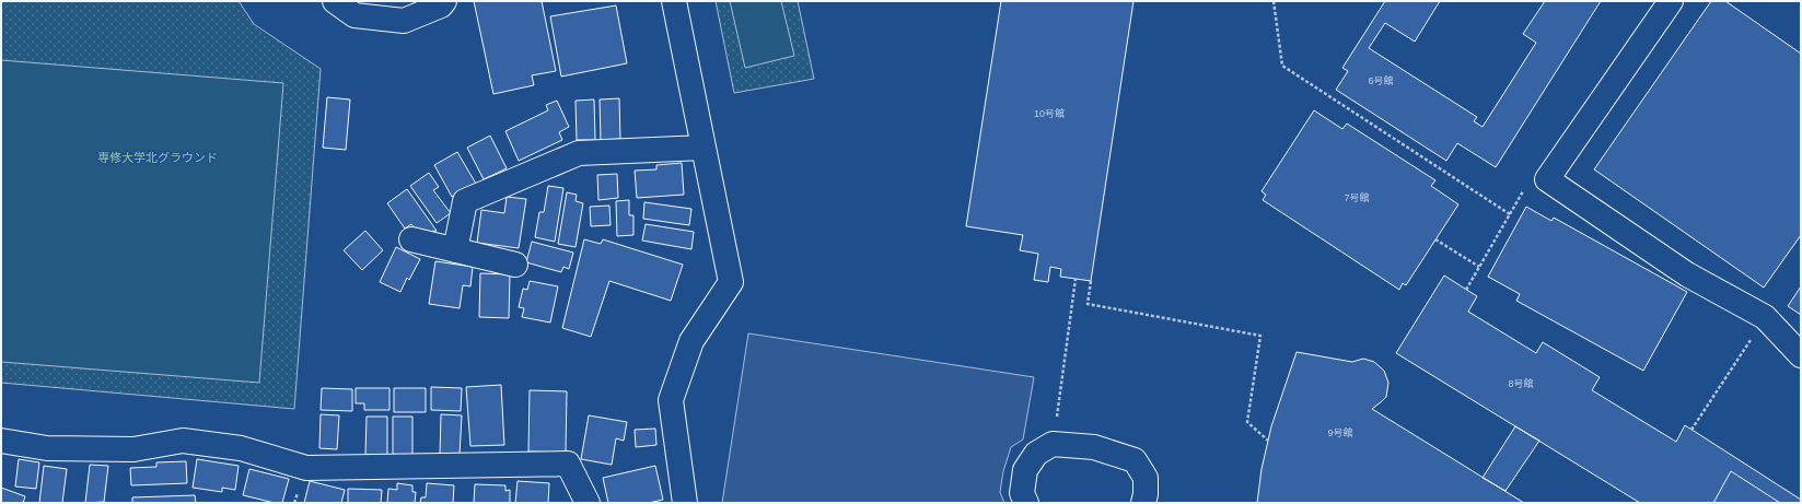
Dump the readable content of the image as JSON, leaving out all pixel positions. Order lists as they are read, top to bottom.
{
  "parks": ["専修大学北グラウンド"],
  "house_numbers": [
    "6号館",
    "10号館",
    "7号館",
    "8号館",
    "9号館"
  ]
}
